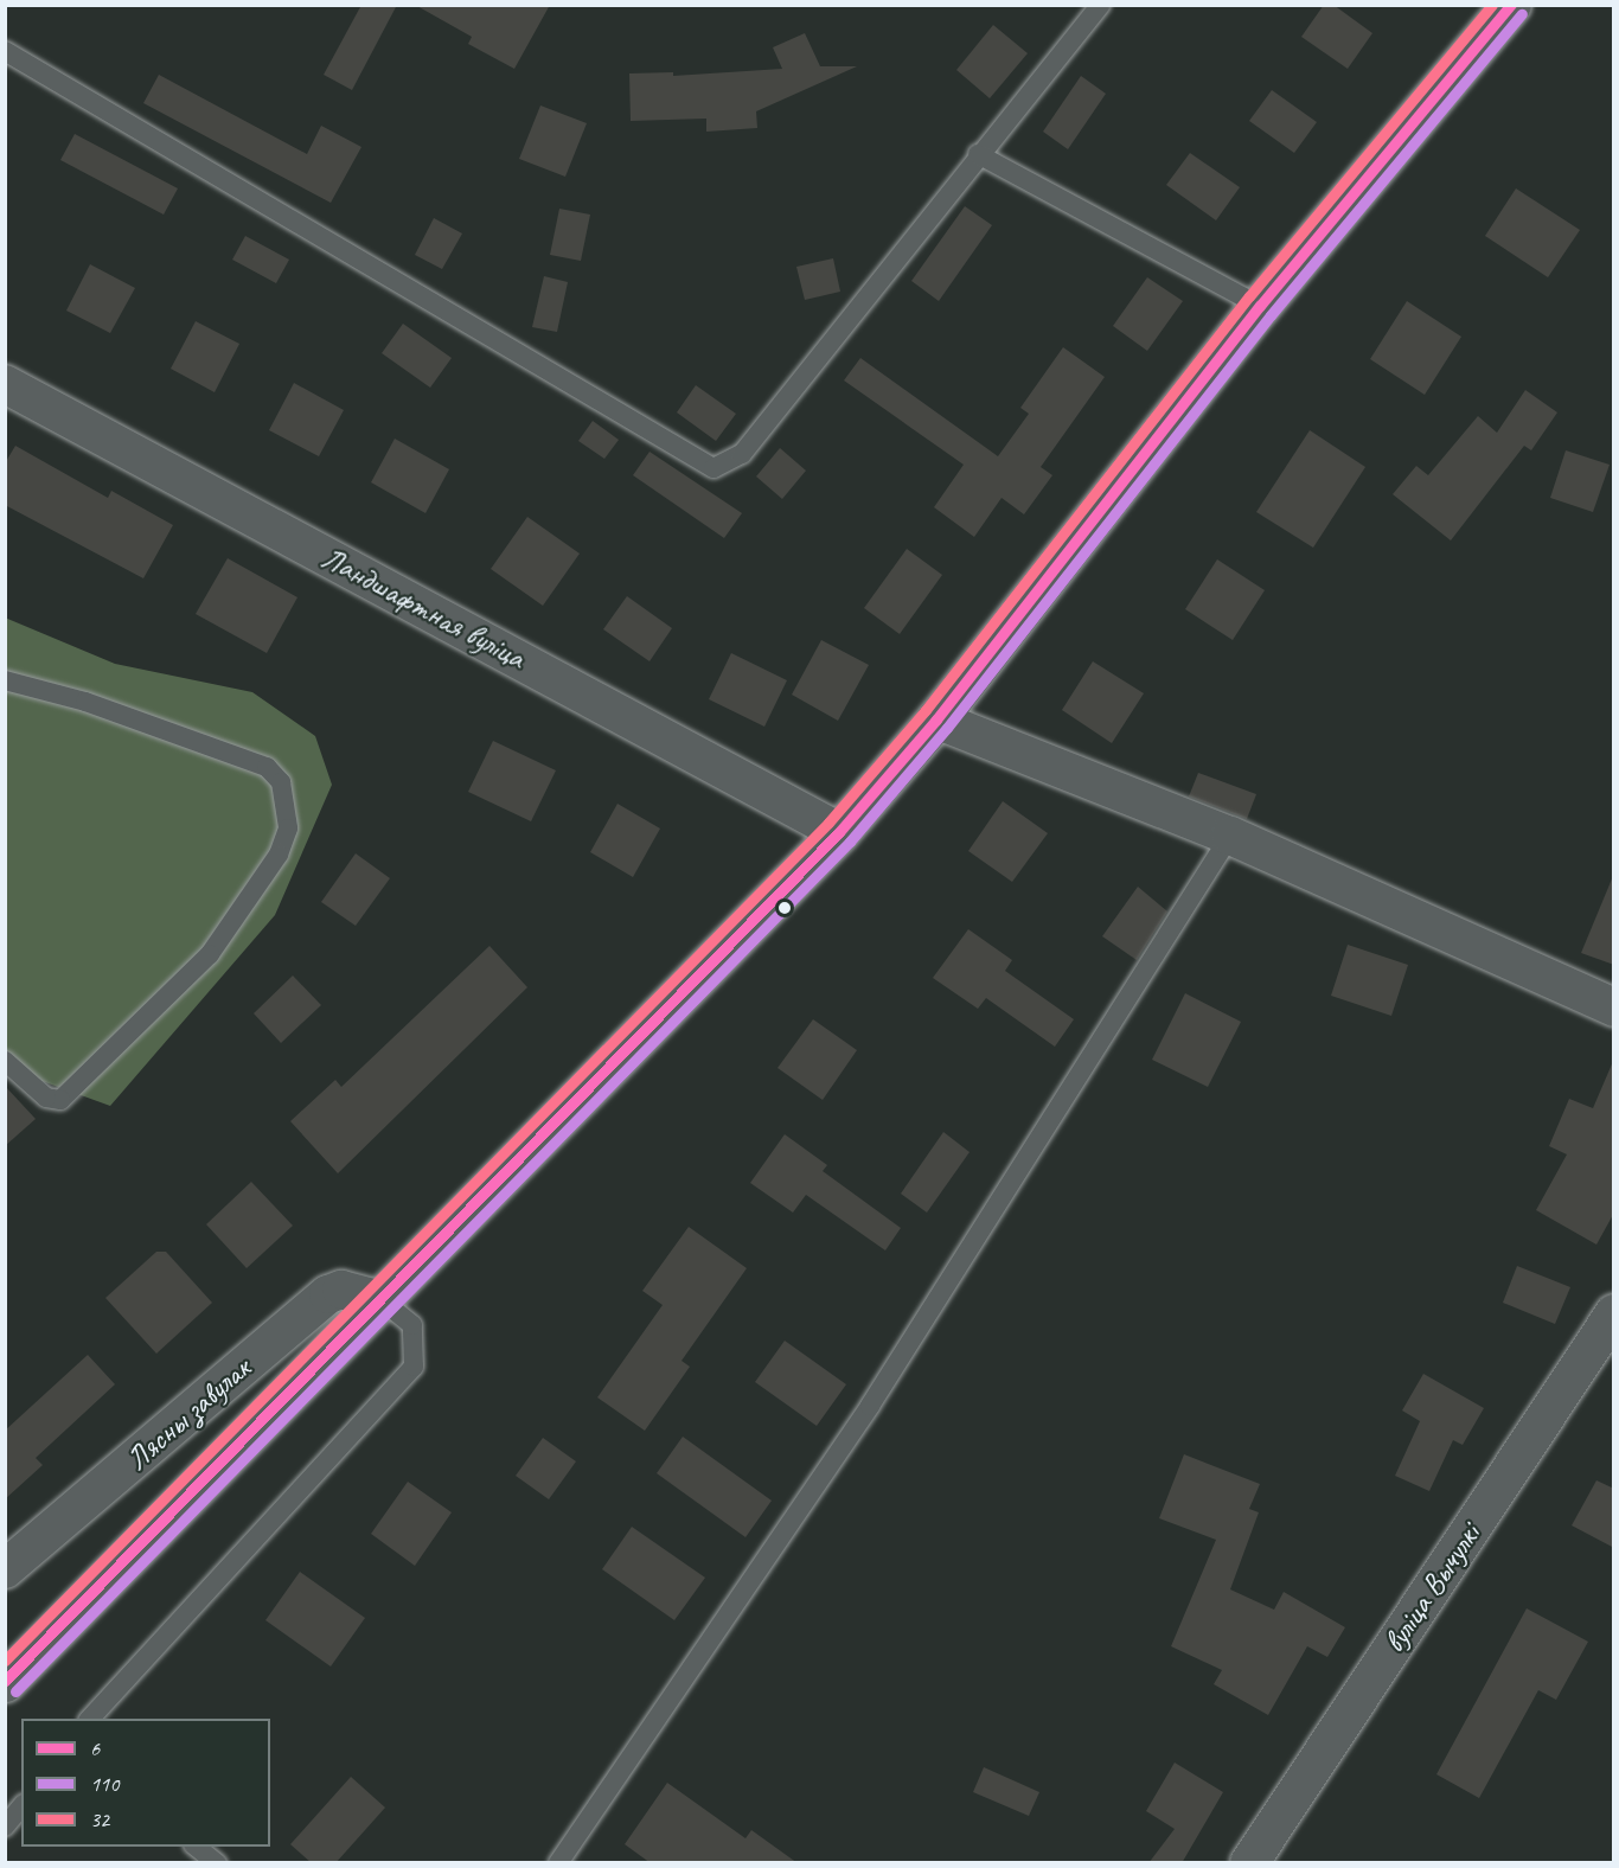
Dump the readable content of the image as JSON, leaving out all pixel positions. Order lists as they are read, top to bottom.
{
  "streets": {
    "street": ["Ландшафтная вуліца", "Лясны завулак", "вуліца Вычулкі"]
  },
  "lines": ["transit line 6", "transit line 32", "transit line 110"],
  "legend": ["6", "110", "32"]
}
